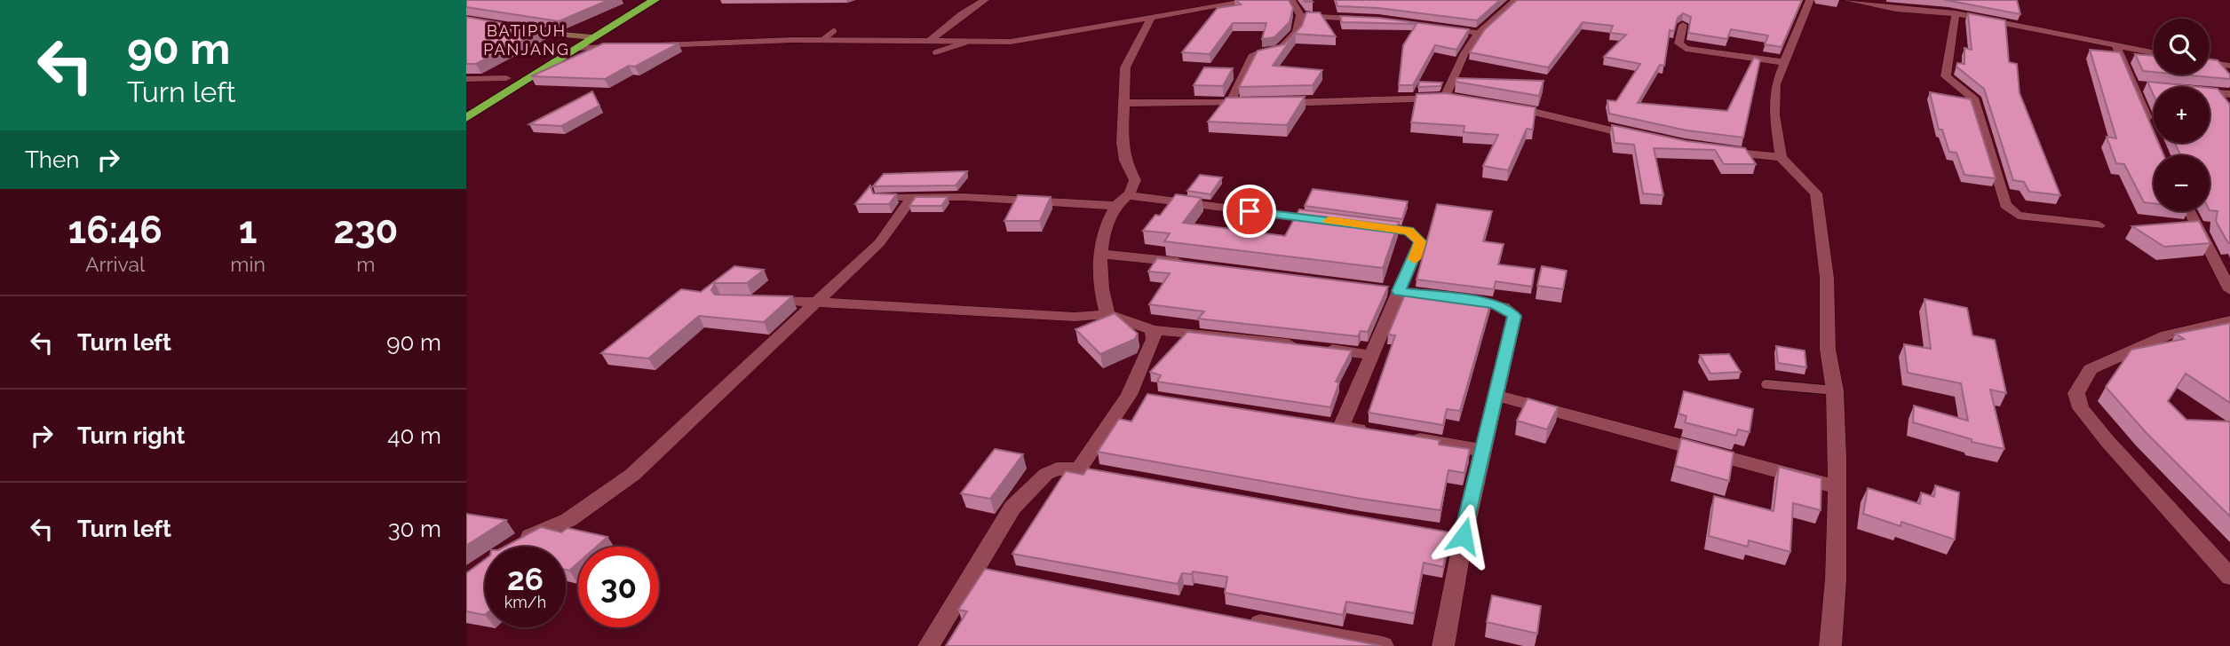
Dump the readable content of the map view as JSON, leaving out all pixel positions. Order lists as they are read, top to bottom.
{
  "districts": ["BATIPUH PANJANG"],
  "page": {
    "turn": ["90 m", "Turn left"],
    "map_buttons": ["+", "−"],
    "then": "Then",
    "eta": [
      "16:46",
      "Arrival",
      "1",
      "min",
      "230",
      "m"
    ],
    "list": [
      {
        "name": "Turn left",
        "value": "90 m"
      },
      {
        "name": "Turn right",
        "value": "40 m"
      },
      {
        "name": "Turn left",
        "value": "30 m"
      }
    ],
    "speed": "26 km/h",
    "limit": "30"
  }
}
